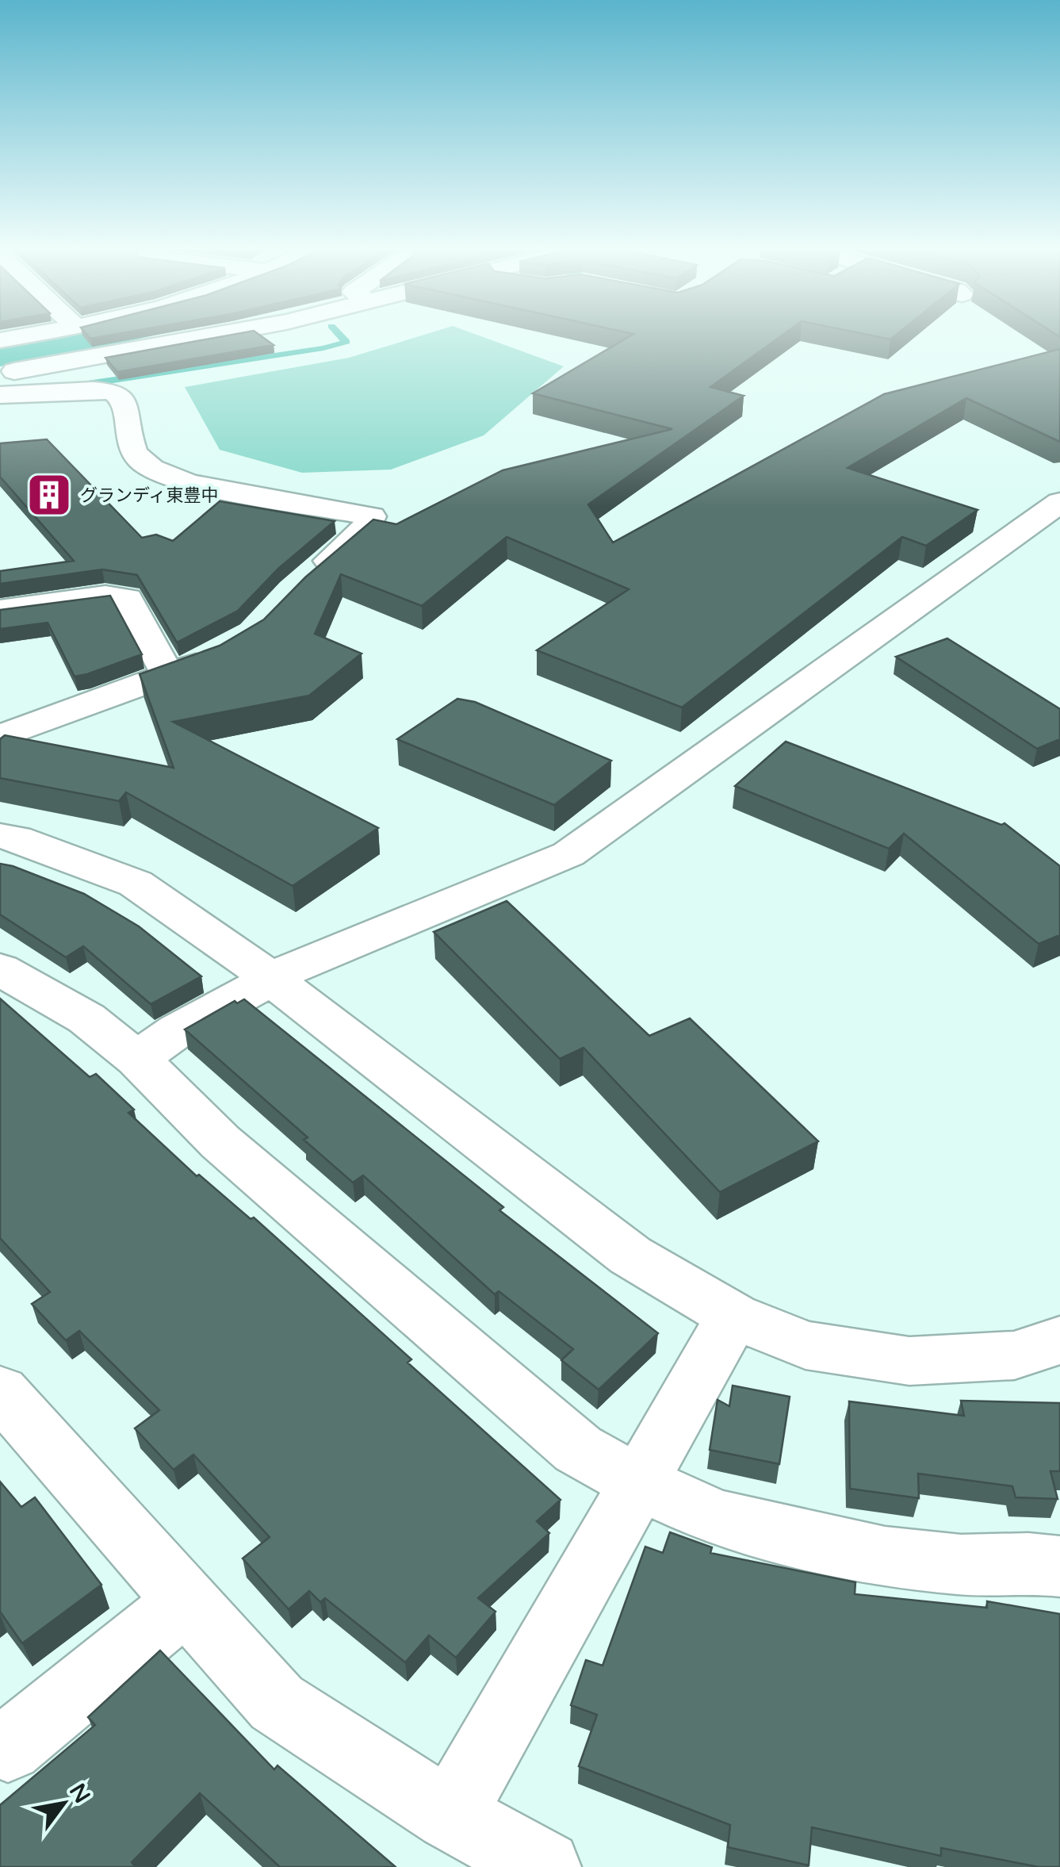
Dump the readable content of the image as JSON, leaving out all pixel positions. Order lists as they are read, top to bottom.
{
  "places": {
    "building": ["グランディ東豊中"]
  },
  "north": "top right"
}
